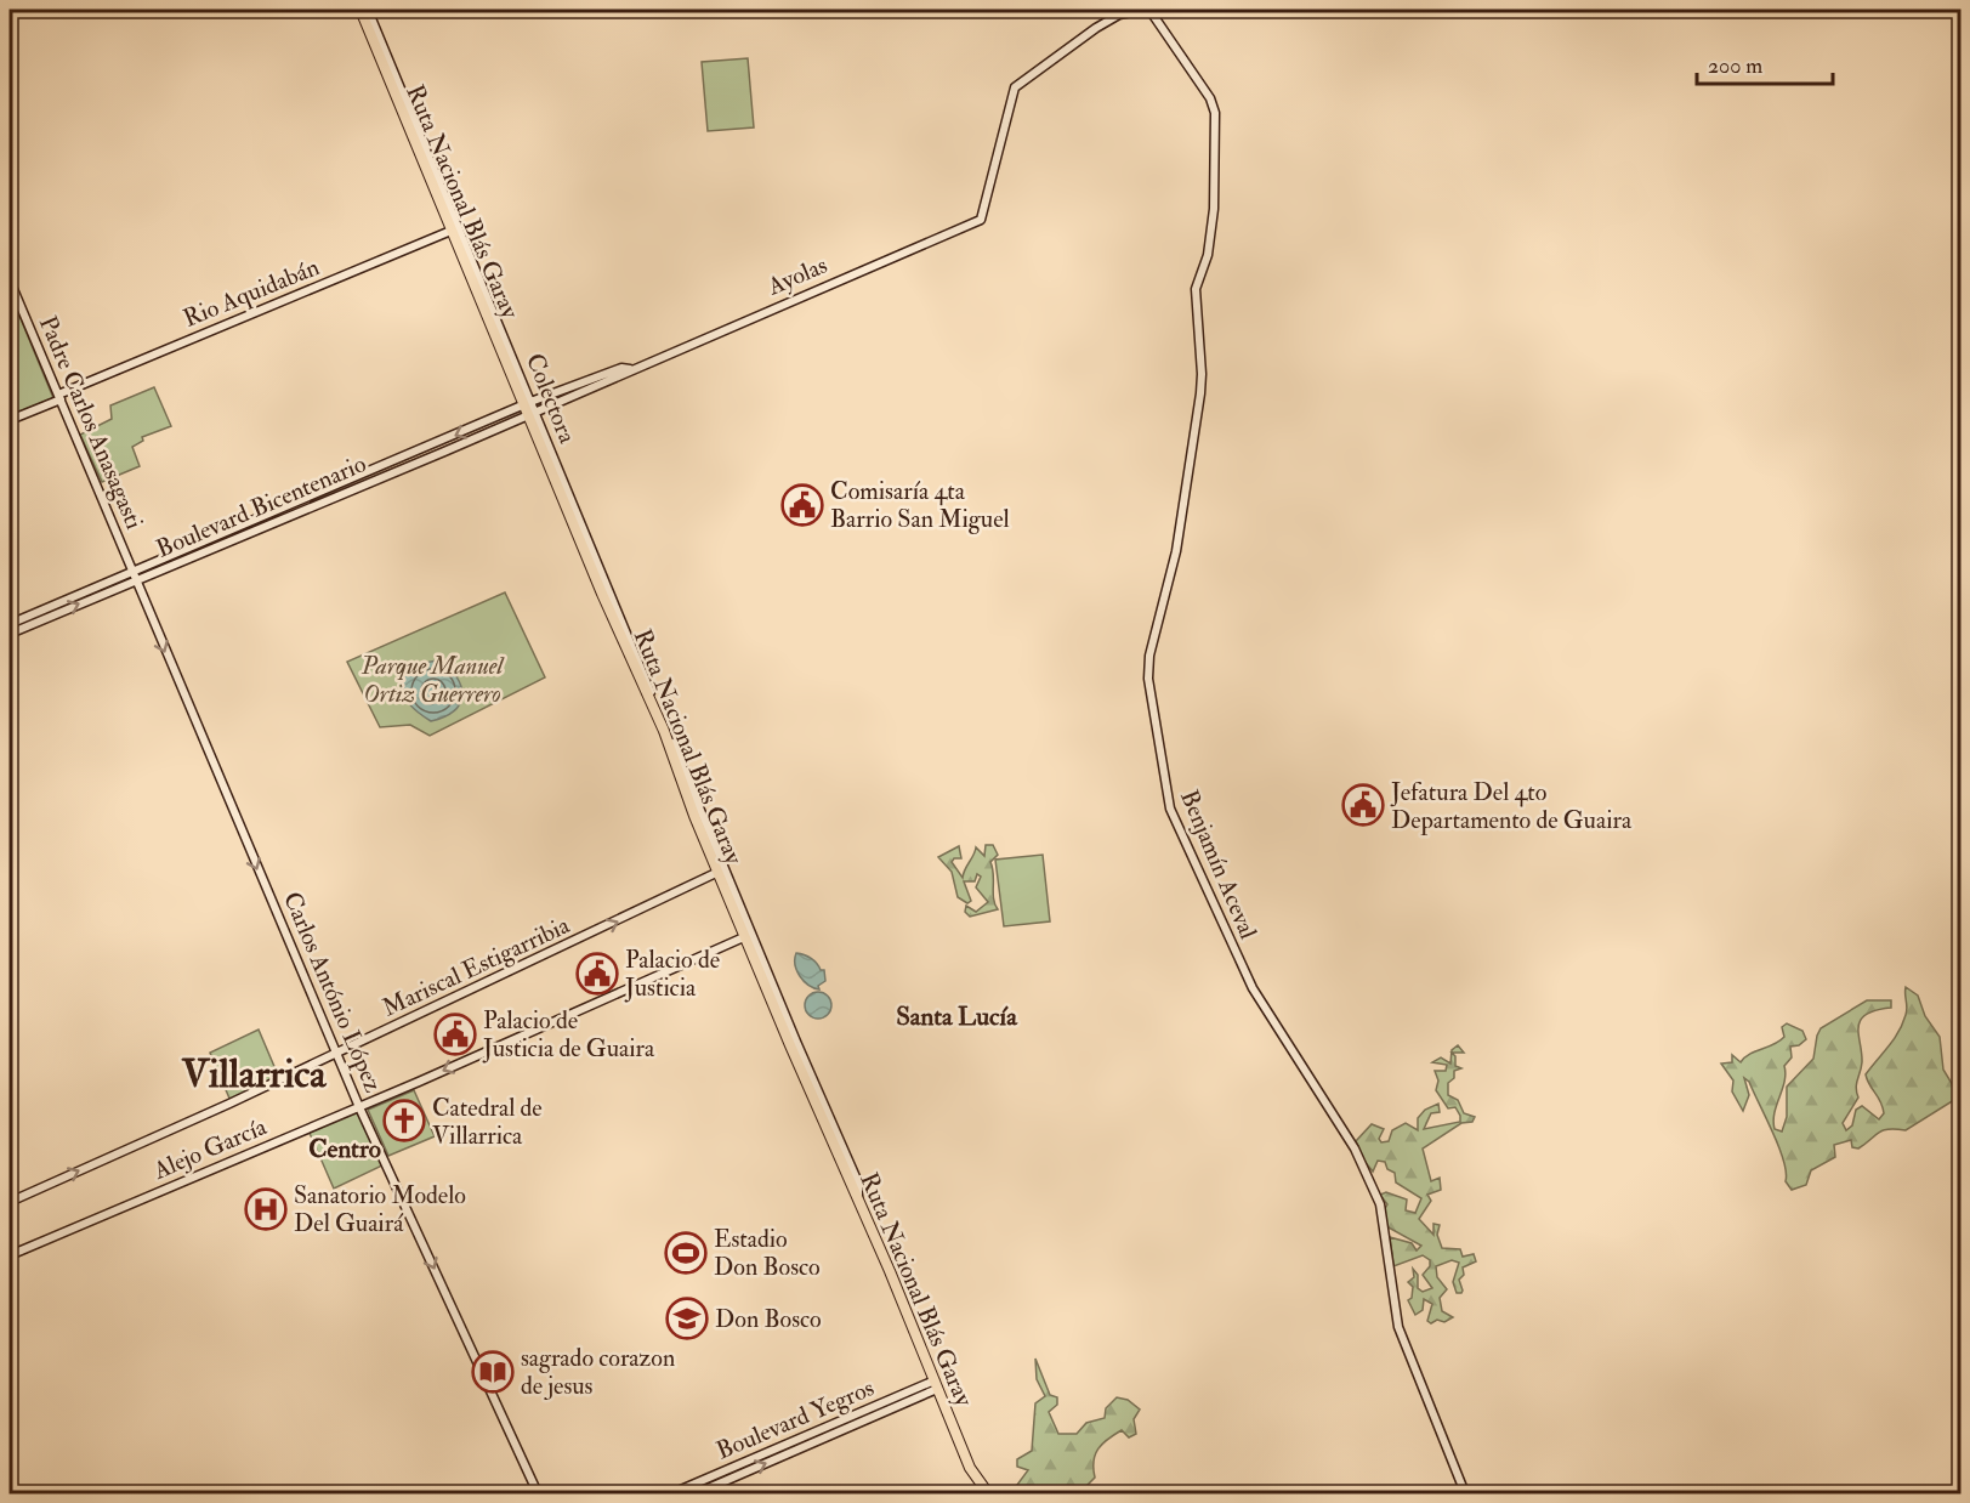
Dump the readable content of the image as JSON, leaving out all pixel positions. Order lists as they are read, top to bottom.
{
  "streets": {
    "highway": ["Ruta Nacional Blás Garay"],
    "main road": [
      "Ayolas",
      "Rio Aquidabán",
      "Colectora",
      "Padre Carlos Anasagasti",
      "Boulevard Bicentenario",
      "Benjamín Aceval",
      "Mariscal Estigarribia",
      "Carlos António López",
      "Alejo García",
      "Boulevard Yegros"
    ]
  },
  "crossings": [
    ["Ruta Nacional Blás Garay", "Ayolas"],
    ["Ruta Nacional Blás Garay", "Rio Aquidabán"],
    ["Ruta Nacional Blás Garay", "Colectora"],
    ["Ruta Nacional Blás Garay", "Boulevard Bicentenario"],
    ["Ruta Nacional Blás Garay", "Mariscal Estigarribia"],
    ["Ruta Nacional Blás Garay", "Alejo García"],
    ["Ruta Nacional Blás Garay", "Boulevard Yegros"],
    ["Ayolas", "Colectora"],
    ["Ayolas", "Boulevard Bicentenario"],
    ["Ayolas", "Benjamín Aceval"],
    ["Rio Aquidabán", "Padre Carlos Anasagasti"],
    ["Colectora", "Boulevard Bicentenario"],
    ["Colectora", "Alejo García"],
    ["Padre Carlos Anasagasti", "Boulevard Bicentenario"],
    ["Padre Carlos Anasagasti", "Carlos António López"],
    ["Boulevard Bicentenario", "Carlos António López"],
    ["Mariscal Estigarribia", "Carlos António López"],
    ["Carlos António López", "Alejo García"]
  ],
  "one_way": ["Mariscal Estigarribia", "Carlos António López", "Alejo García"],
  "districts": ["Santa Lucía", "Villarrica", "Centro"],
  "parks": ["Parque Manuel Ortiz Guerrero"],
  "places": {
    "public building": [
      "Comisaría 4ta Barrio San Miguel",
      "Jefatura Del 4to Departamento de Guaira",
      "Palacio de Justicia",
      "Palacio de Justicia de Guaira"
    ],
    "church": ["Catedral de Villarrica"],
    "hospital": ["Sanatorio Modelo Del Guairá"],
    "sports": ["Estadio Don Bosco"],
    "school or university": ["Don Bosco"],
    "library": ["sagrado corazon de jesus"]
  },
  "scale_bar": "200 m"
}
